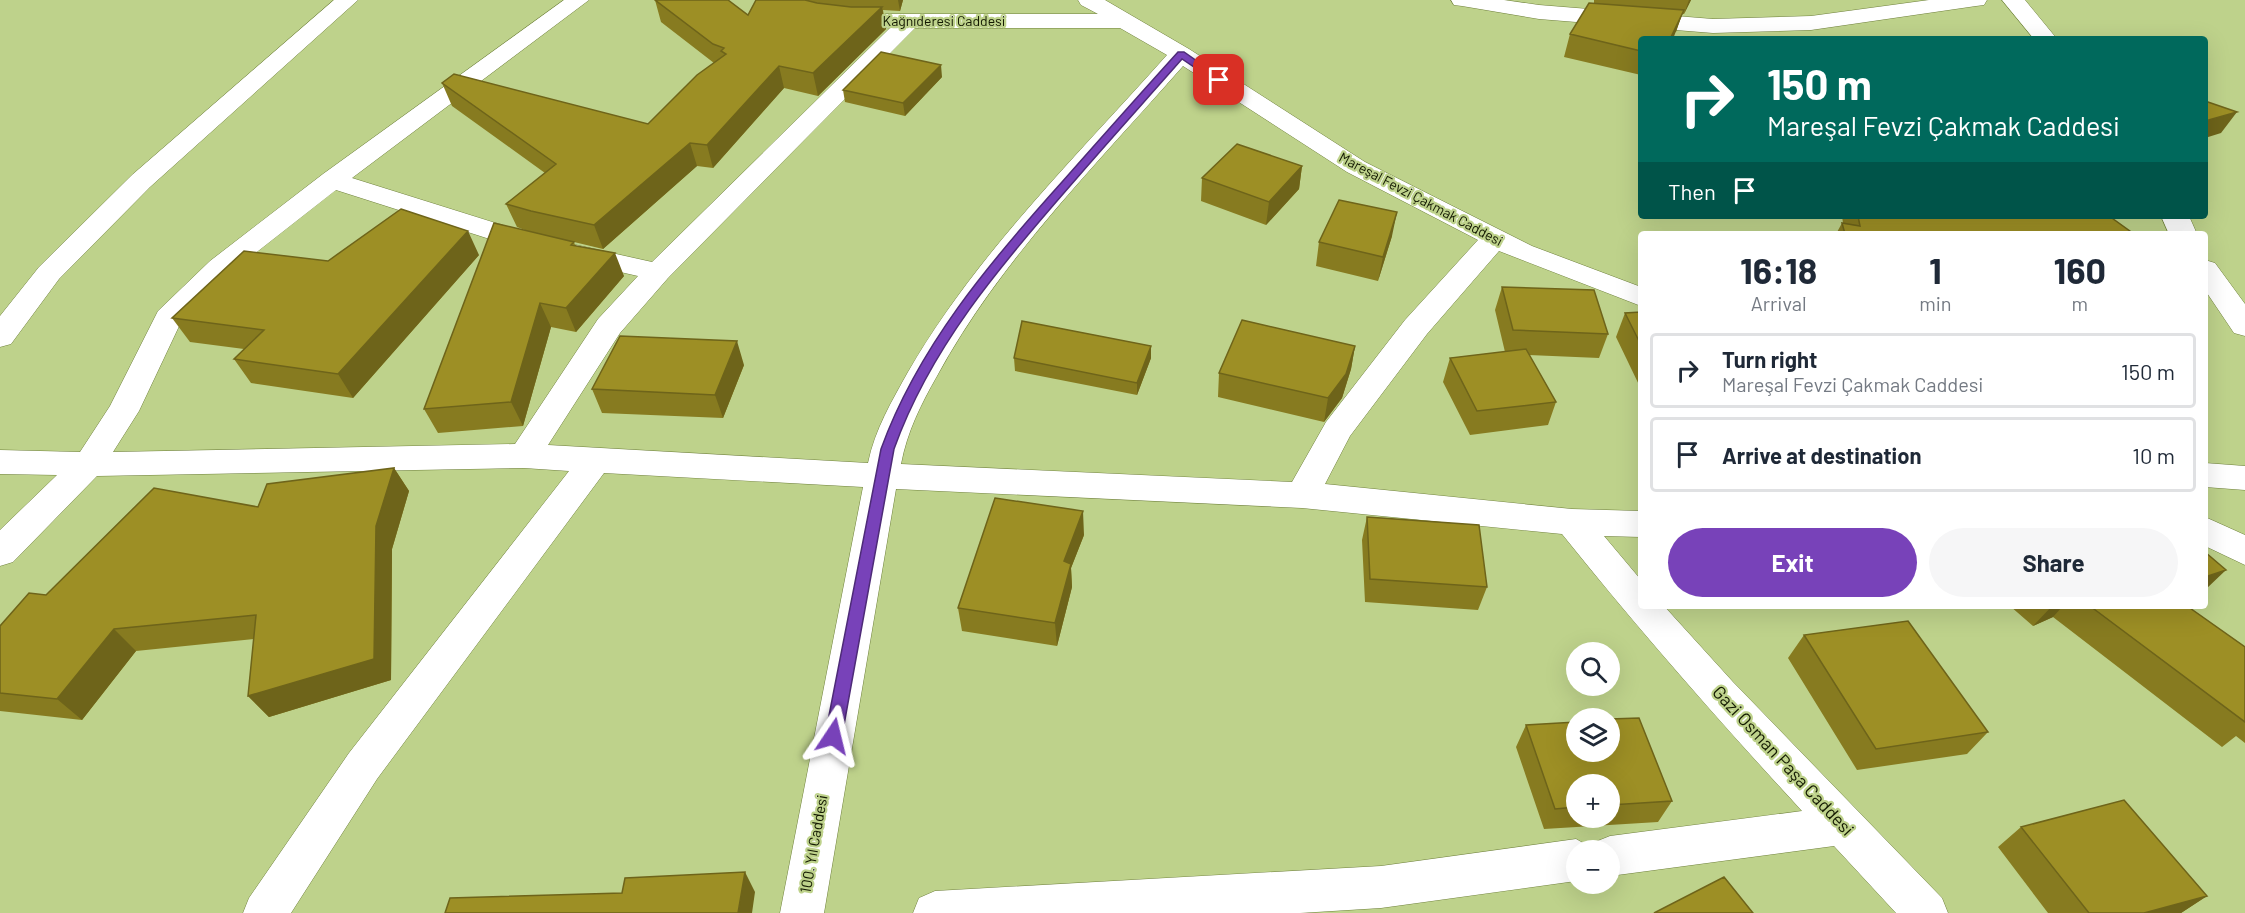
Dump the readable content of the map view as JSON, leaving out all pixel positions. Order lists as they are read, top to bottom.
{
  "streets": {
    "street": [
      "Kağnıderesi Caddesi",
      "Mareşal Fevzi Çakmak Caddesi",
      "Gazi Osman Paşa Caddesi",
      "100. Yıl Caddesi"
    ]
  },
  "crossings": [
    ["Kağnıderesi Caddesi", "Mareşal Fevzi Çakmak Caddesi"],
    ["Mareşal Fevzi Çakmak Caddesi", "100. Yıl Caddesi"]
  ],
  "page": {
    "turn": ["150 m", "Mareşal Fevzi Çakmak Caddesi"],
    "then": "Then",
    "eta": [
      "16:18",
      "Arrival",
      "1",
      "min",
      "160",
      "m"
    ],
    "list": [
      {
        "name": "Turn right",
        "note": "Mareşal Fevzi Çakmak Caddesi",
        "value": "150 m"
      },
      {
        "name": "Arrive at destination",
        "value": "10 m"
      }
    ],
    "buttons": ["Exit", "Share"],
    "map_buttons": ["+", "−"]
  }
}
